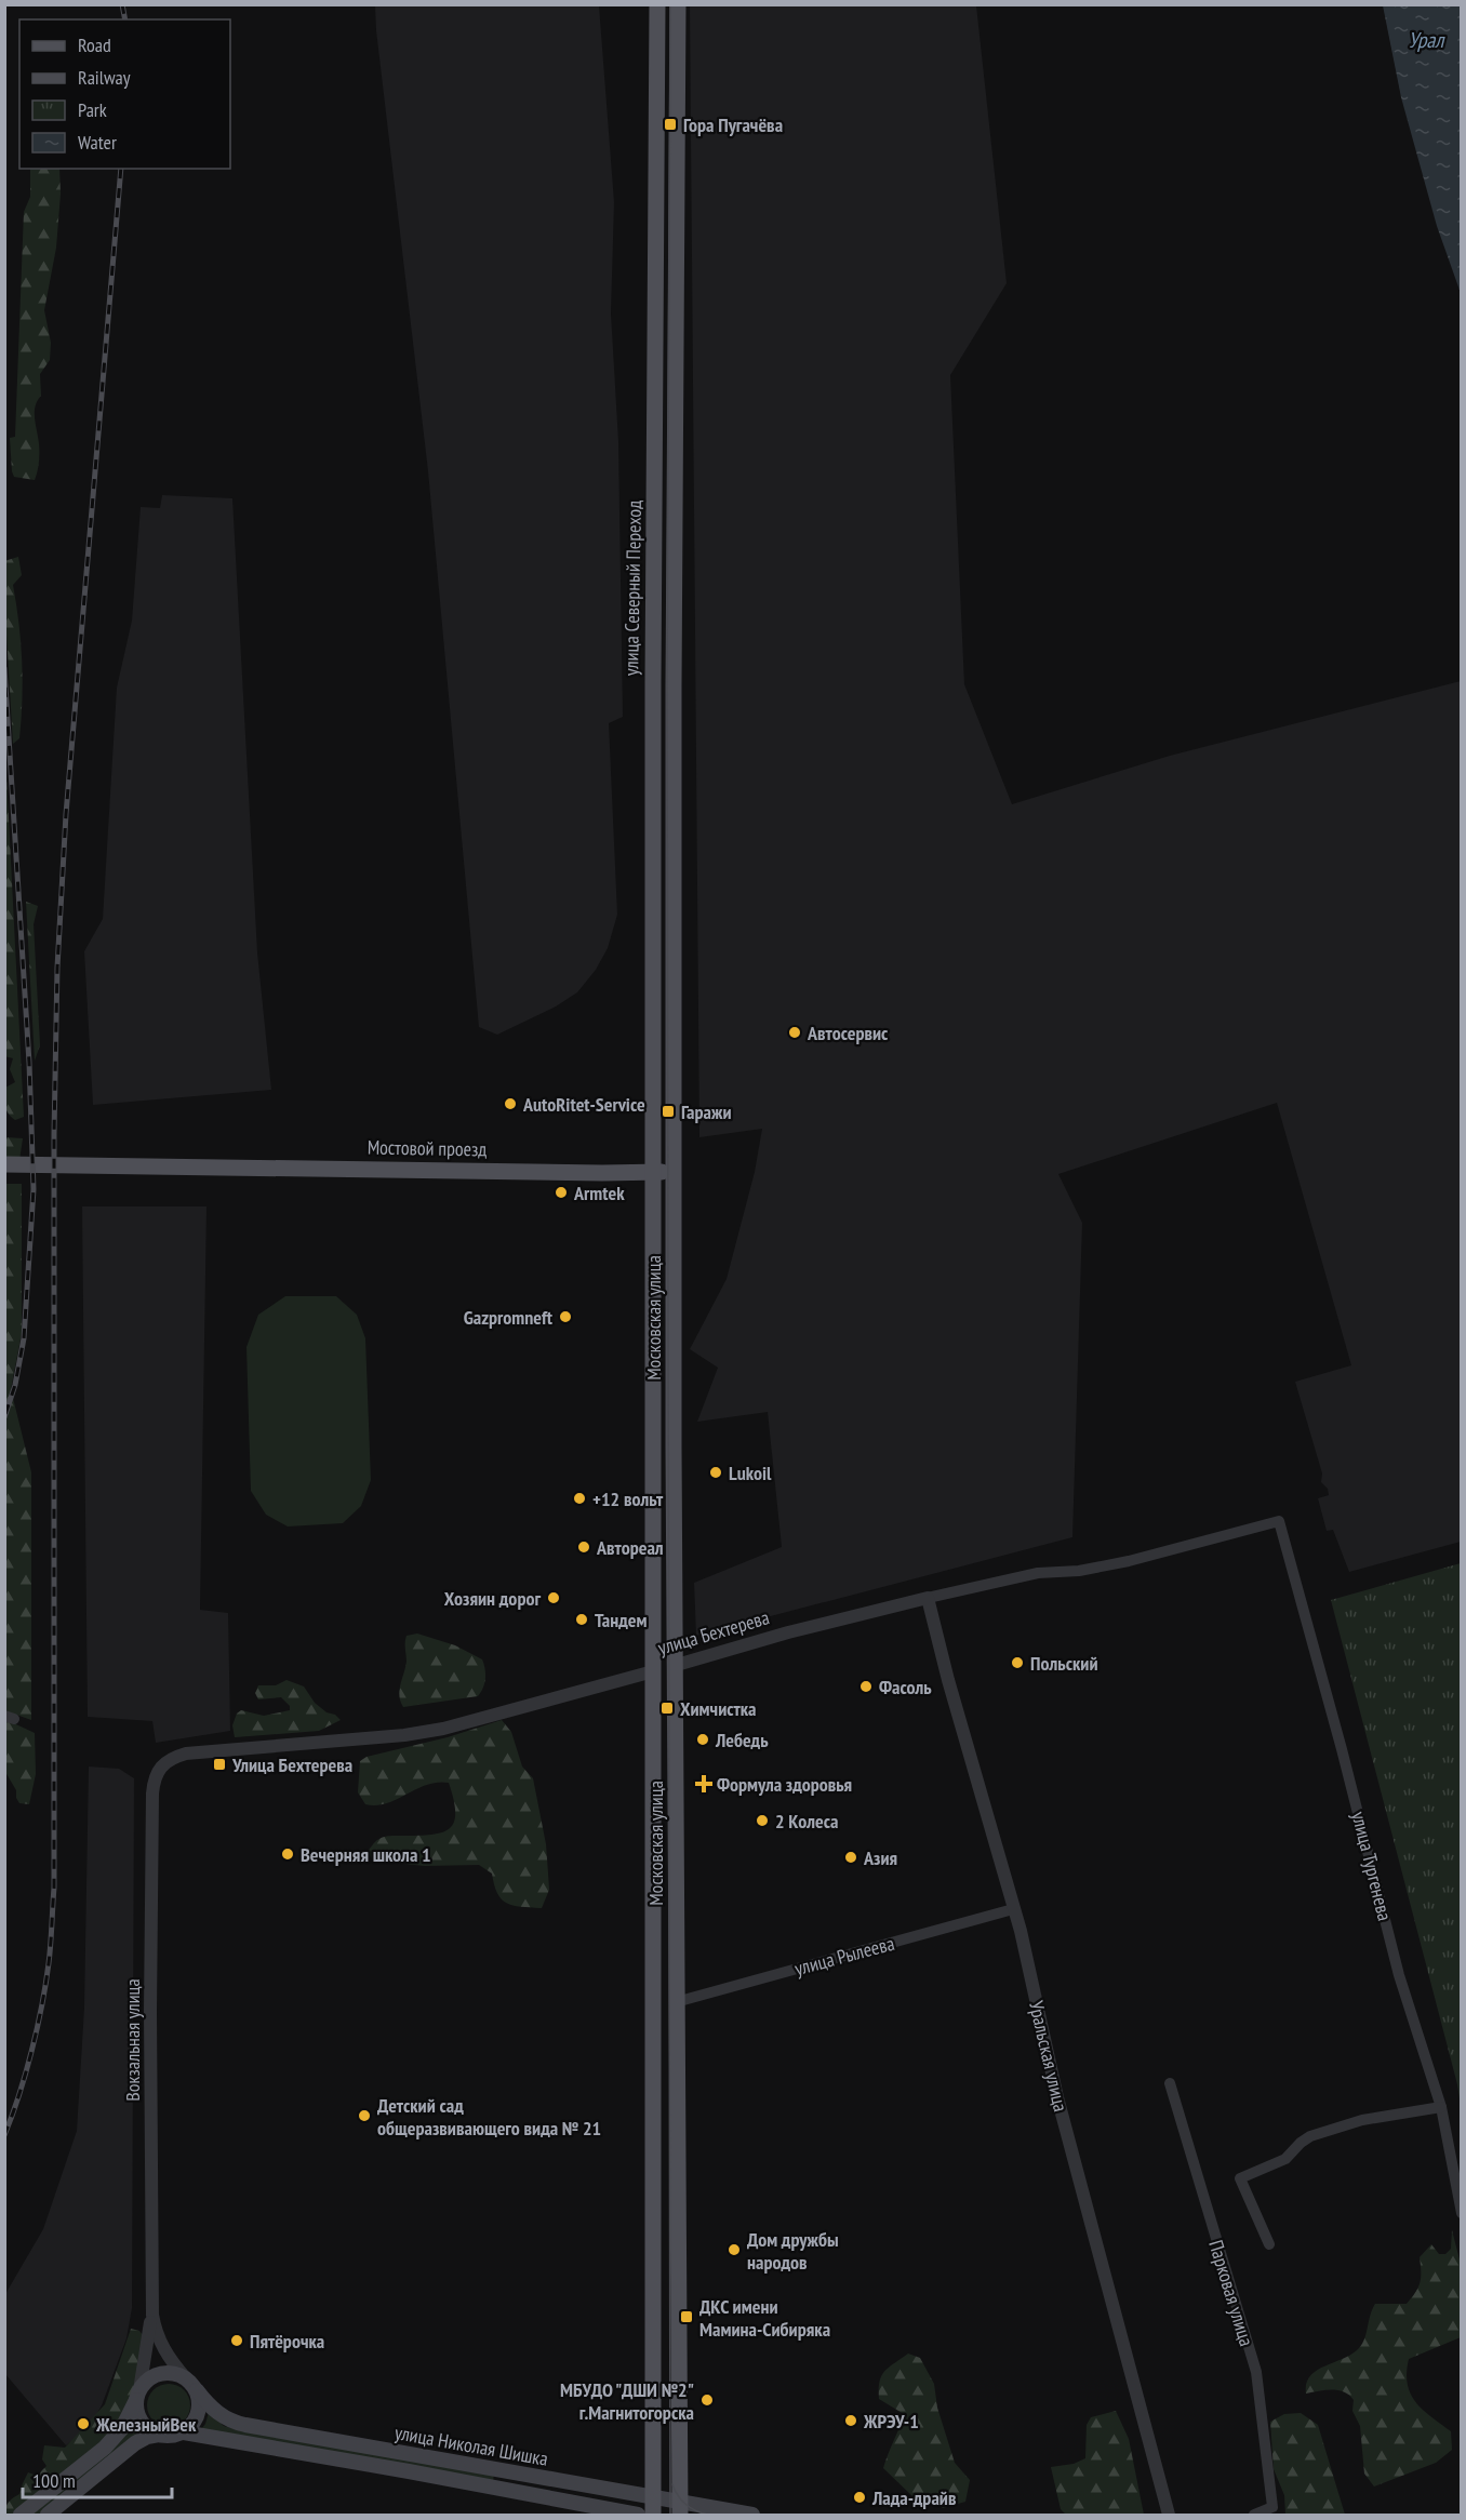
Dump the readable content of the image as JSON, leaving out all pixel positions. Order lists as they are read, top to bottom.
{
  "streets": {
    "main road": [
      "улица Северный Переход",
      "Мостовой проезд",
      "Московская улица",
      "улица Бехтерева",
      "Вокзальная улица",
      "улица Николая Шишка"
    ],
    "street": [
      "улица Тургенева",
      "улица Рылеева",
      "Уральская улица",
      "Парковая улица"
    ]
  },
  "crossings": [
    ["улица Северный Переход", "Мостовой проезд"],
    ["улица Северный Переход", "Московская улица"],
    ["Мостовой проезд", "Московская улица"],
    ["Московская улица", "улица Бехтерева"],
    ["Московская улица", "улица Рылеева"],
    ["Московская улица", "улица Николая Шишка"],
    ["улица Бехтерева", "улица Тургенева"],
    ["улица Бехтерева", "Вокзальная улица"],
    ["улица Бехтерева", "Уральская улица"],
    ["улица Рылеева", "Уральская улица"],
    ["Вокзальная улица", "улица Николая Шишка"]
  ],
  "water": ["Урал"],
  "places": {
    "transit": [
      "Гора Пугачёва",
      "Гаражи",
      "Химчистка",
      "Улица Бехтерева",
      "ДКС имени Мамина-Сибиряка"
    ],
    "other": [
      "Автосервис",
      "AutoRitet-Service",
      "Armtek",
      "Gazpromneft",
      "Lukoil",
      "+12 вольт",
      "Автореал",
      "Хозяин дорог",
      "Тандем",
      "Польский",
      "Фасоль",
      "Лебедь",
      "2 Колеса",
      "Вечерняя школа 1",
      "Азия",
      "Детский сад общеразвивающего вида № 21",
      "Дом дружбы народов",
      "Пятёрочка",
      "МБУДО \"ДШИ №2\" г.Магнитогорска",
      "ЖРЭУ-1",
      "ЖелезныйВек",
      "Лада-драйв"
    ],
    "health": ["Формула здоровья"]
  },
  "legend": [
    "Road",
    "Railway",
    "Park",
    "Water"
  ],
  "scale_bar": "100 m"
}
